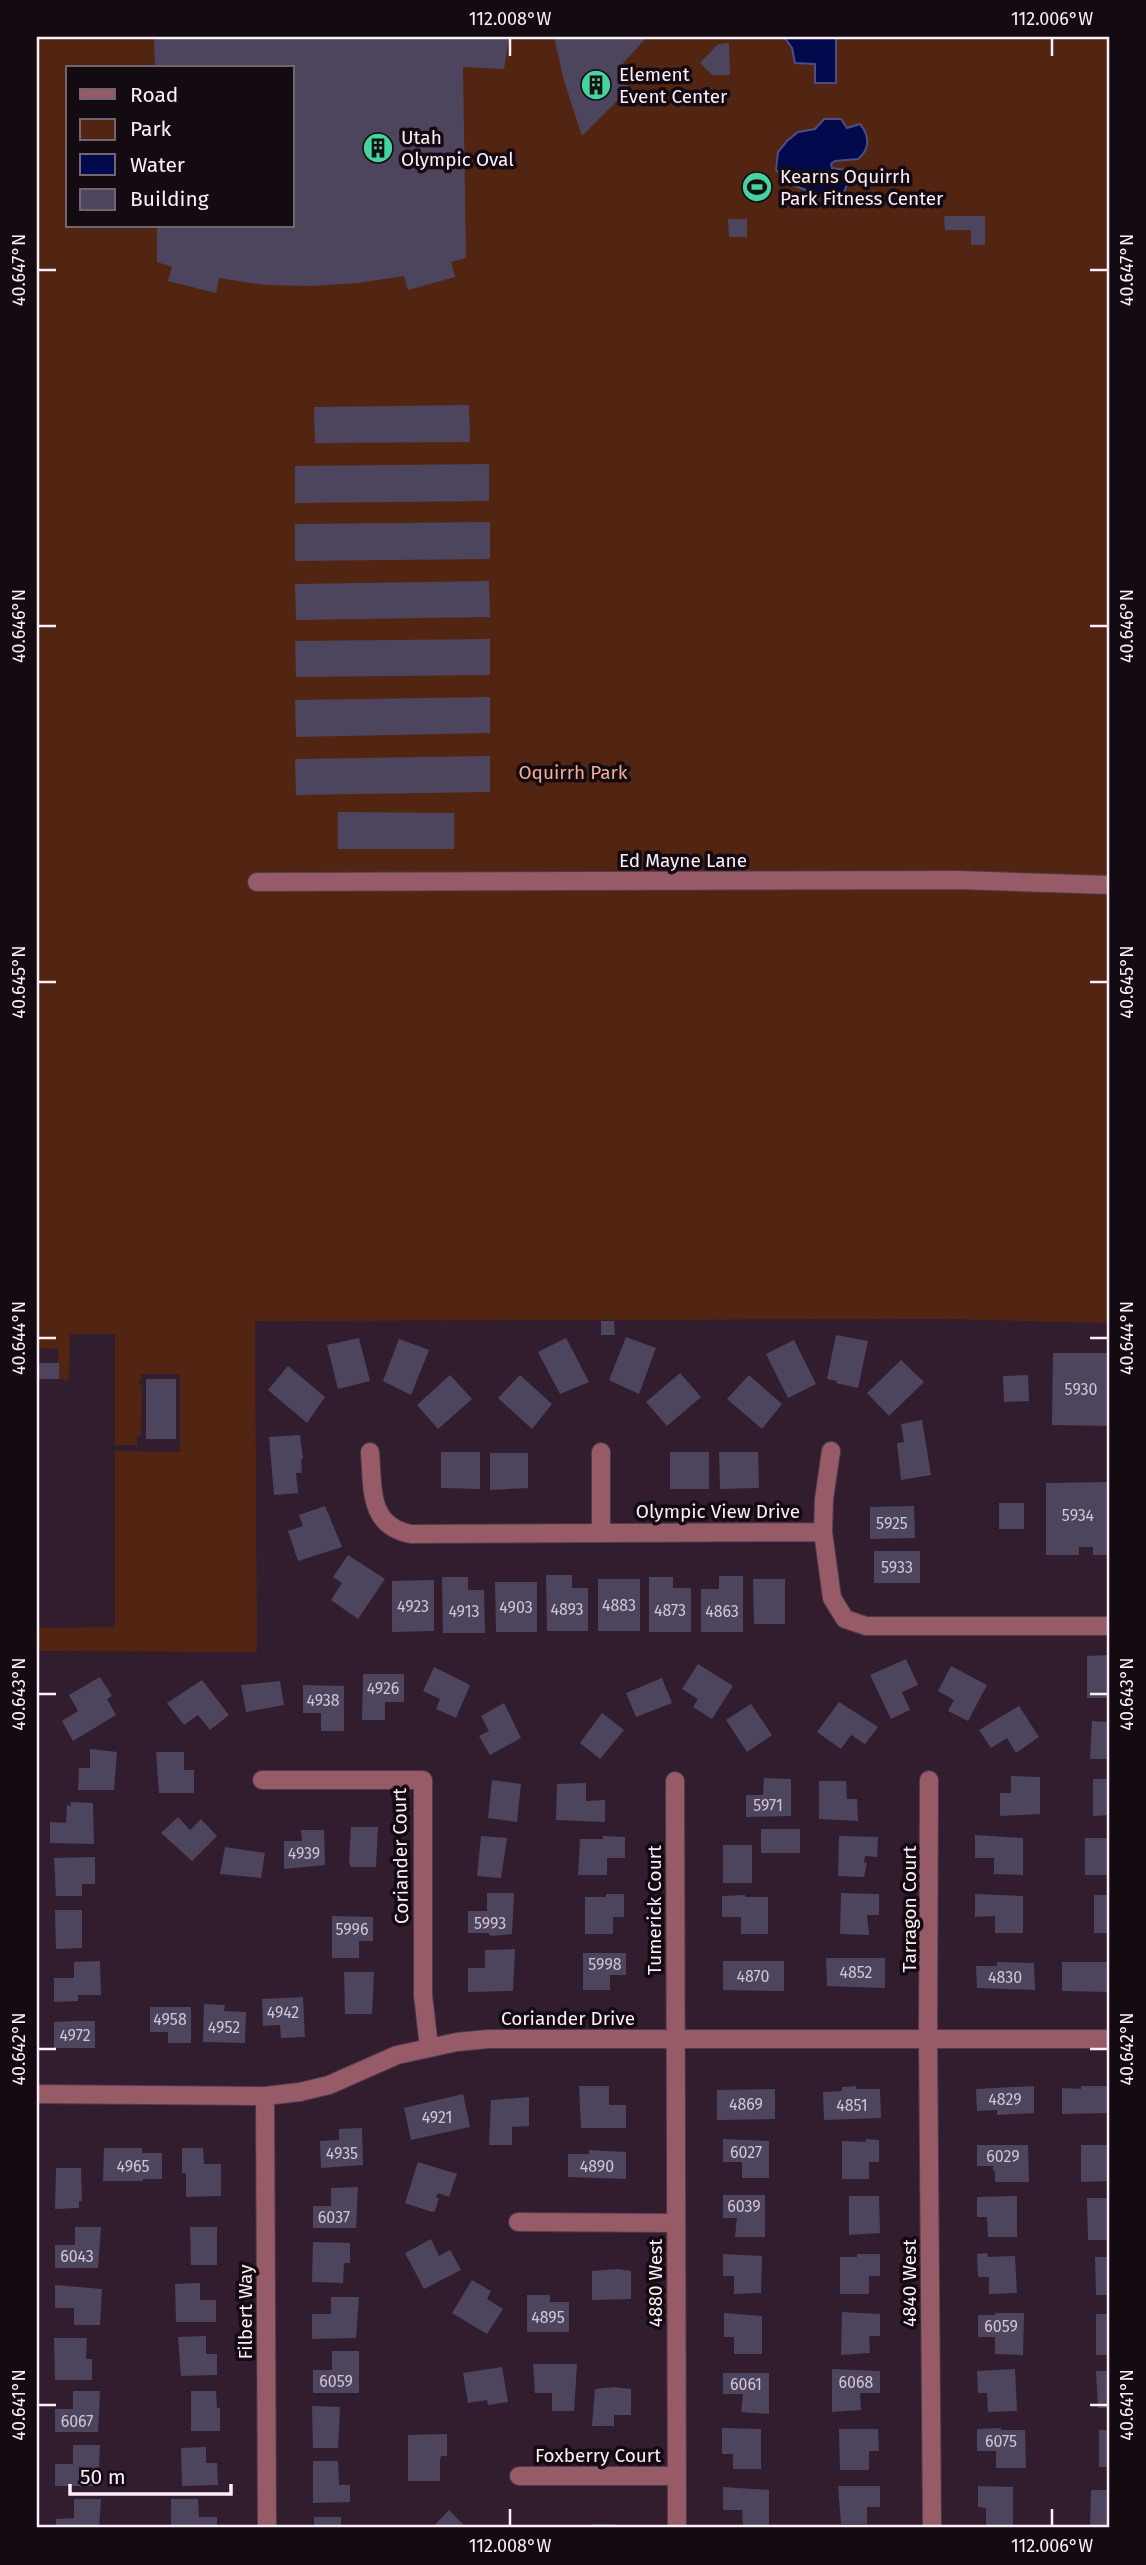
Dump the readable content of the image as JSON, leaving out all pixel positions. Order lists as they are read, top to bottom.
{
  "streets": {
    "street": [
      "Ed Mayne Lane",
      "Olympic View Drive",
      "Coriander Court",
      "Tarragon Court",
      "Tumerick Court",
      "Coriander Drive",
      "4880 West",
      "4840 West",
      "Filbert Way",
      "Foxberry Court"
    ]
  },
  "crossings": [
    ["Coriander Court", "Coriander Drive"],
    ["Tarragon Court", "Coriander Drive"],
    ["Tarragon Court", "4840 West"],
    ["Tumerick Court", "Coriander Drive"],
    ["Tumerick Court", "4880 West"],
    ["Coriander Drive", "4880 West"],
    ["Coriander Drive", "4840 West"],
    ["Coriander Drive", "Filbert Way"],
    ["4880 West", "Foxberry Court"]
  ],
  "parks": ["Oquirrh Park"],
  "places": {
    "building": ["Element Event Center", "Utah Olympic Oval"],
    "sports": ["Kearns Oquirrh Park Fitness Center"]
  },
  "house_numbers": [
    "5930",
    "5934",
    "5925",
    "5933",
    "4883",
    "4923",
    "4903",
    "4893",
    "4873",
    "4913",
    "4863",
    "4926",
    "4938",
    "5971",
    "4939",
    "5993",
    "5996",
    "5998",
    "4852",
    "4870",
    "4830",
    "4942",
    "4958",
    "4952",
    "4972",
    "4829",
    "4869",
    "4851",
    "4921",
    "6027",
    "4935",
    "6029",
    "4965",
    "4890",
    "6039",
    "6037",
    "6043",
    "4895",
    "6059",
    "6059",
    "6068",
    "6061",
    "6067",
    "6075"
  ],
  "legend": [
    "Road",
    "Park",
    "Water",
    "Building"
  ],
  "scale_bar": "50 m",
  "coordinates": [
    "112.008°W",
    "112.006°W",
    "40.647°N",
    "40.646°N",
    "40.645°N",
    "40.644°N",
    "40.643°N",
    "40.642°N",
    "40.641°N"
  ]
}
